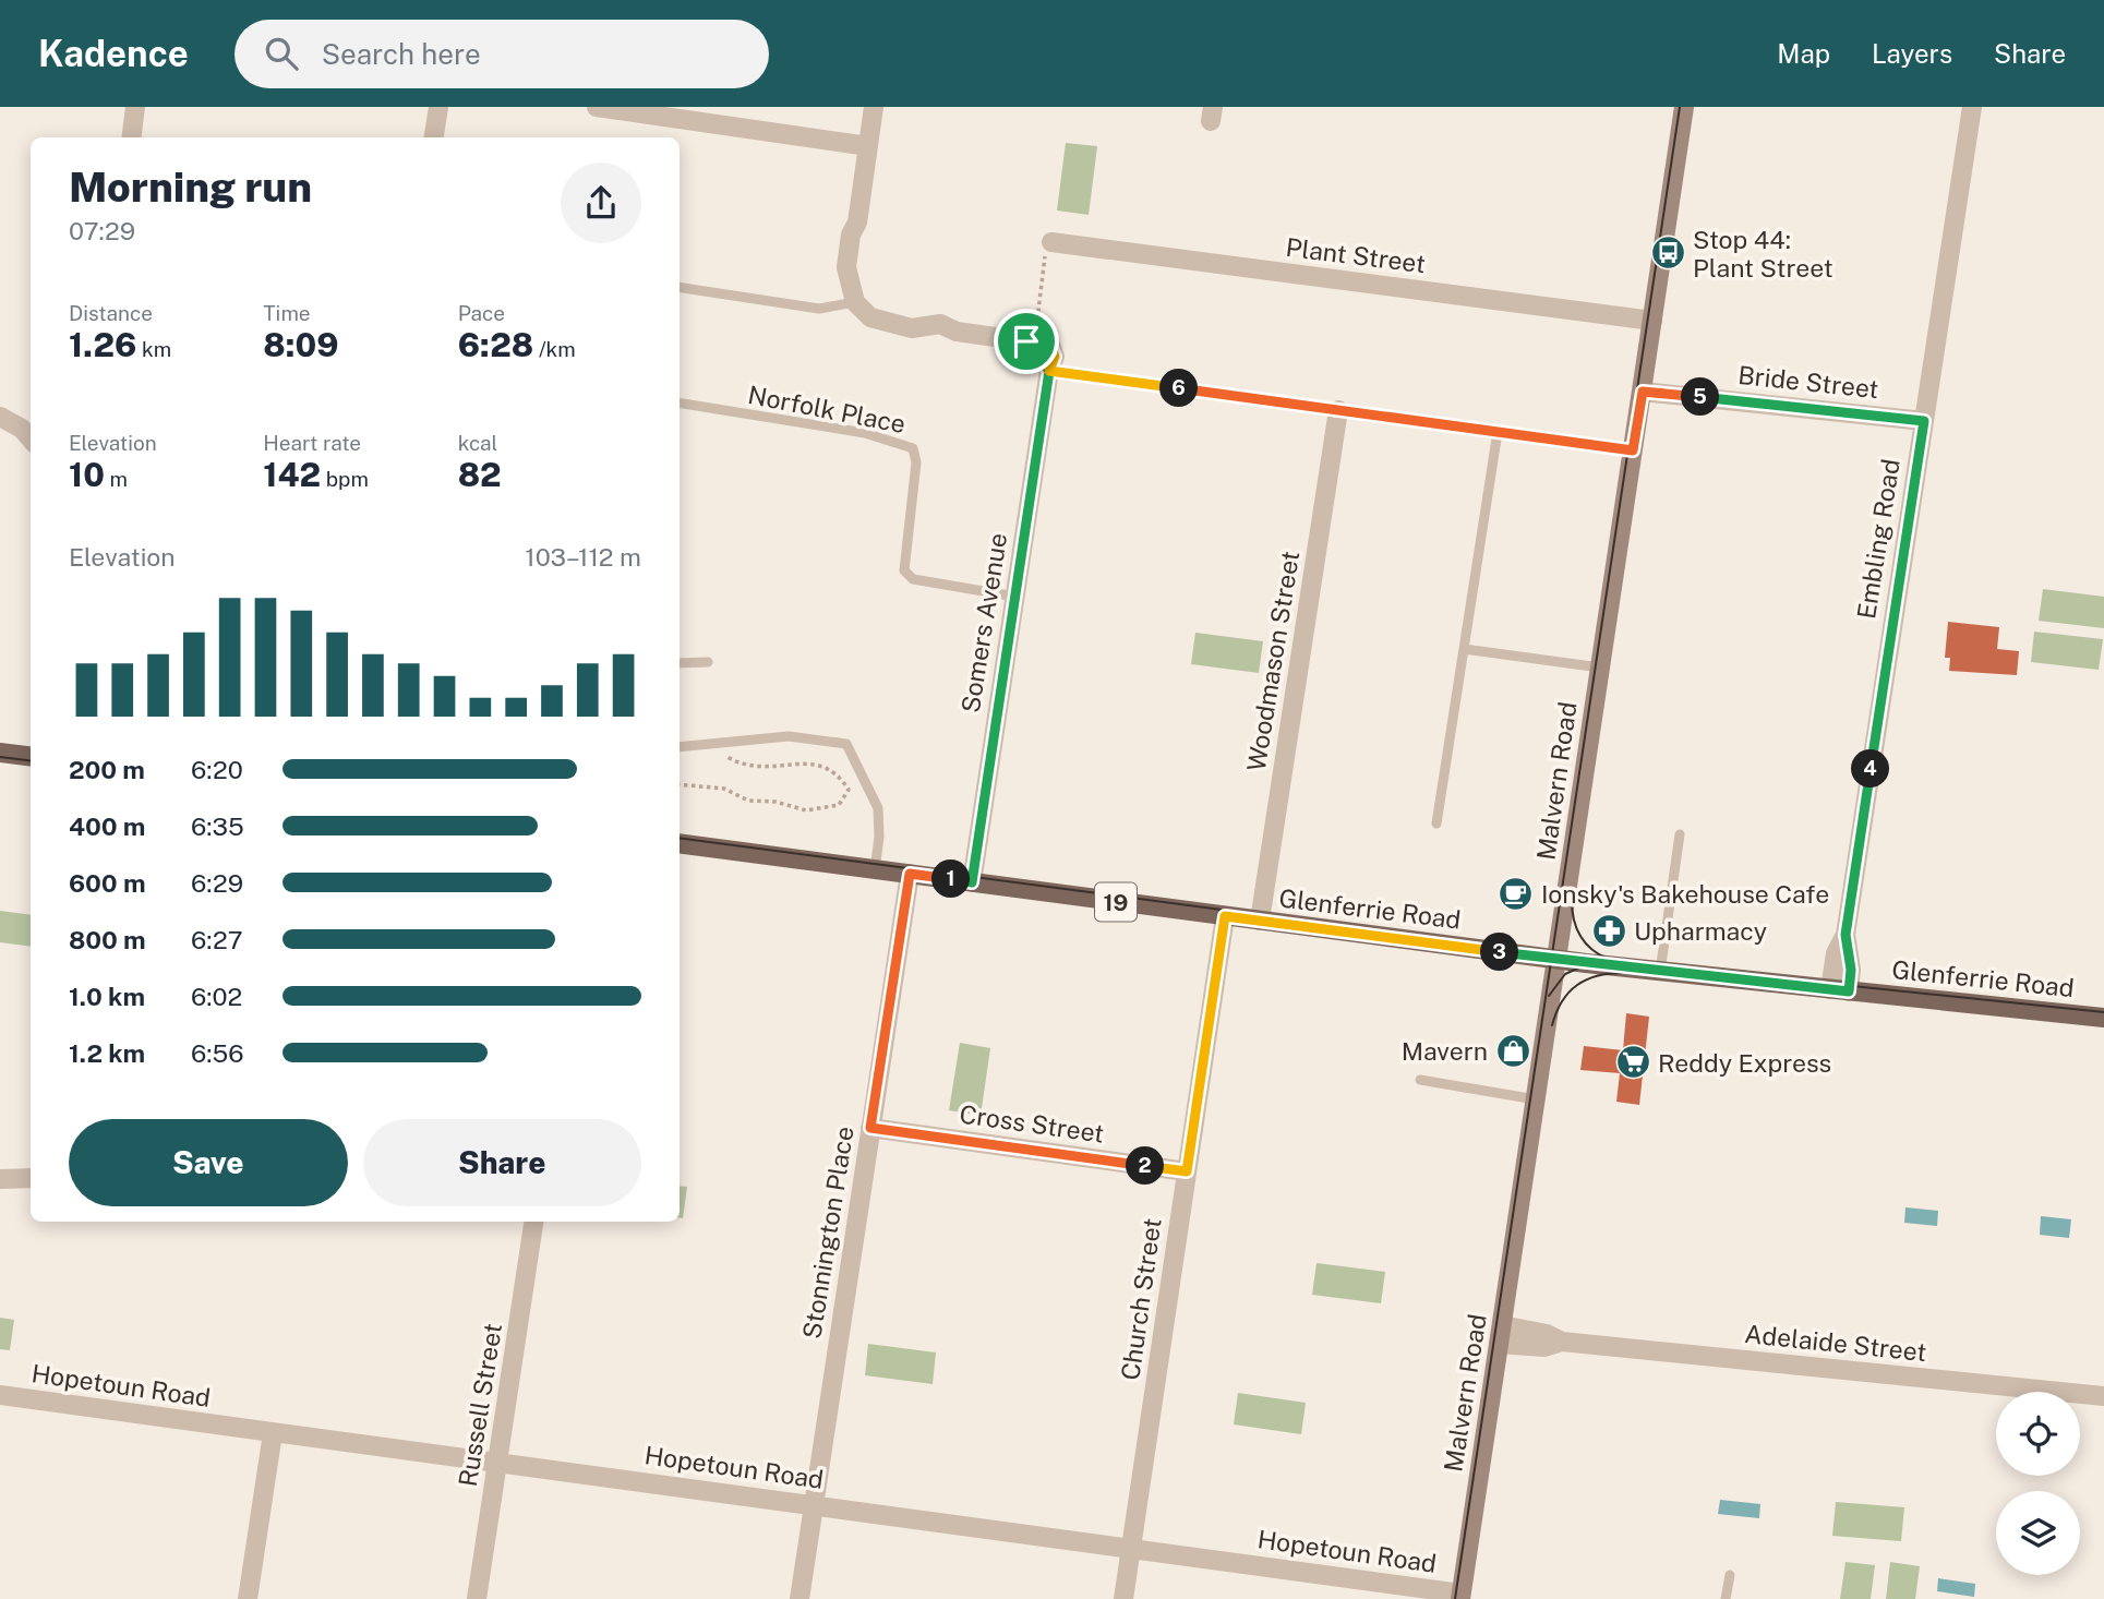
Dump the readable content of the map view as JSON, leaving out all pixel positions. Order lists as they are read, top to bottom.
{
  "streets": {
    "main road": ["Malvern Road", "19", "Glenferrie Road"],
    "street": [
      "Plant Street",
      "Bride Street",
      "Embling Road",
      "Somers Avenue",
      "Woodmason Street",
      "Cross Street",
      "Stonnington Place",
      "Church Street",
      "Adelaide Street",
      "Hopetoun Road",
      "Russell Street"
    ],
    "lane": ["Norfolk Place"]
  },
  "crossings": [
    ["Plant Street", "Malvern Road"],
    ["Bride Street", "Embling Road"],
    ["Bride Street", "Malvern Road"],
    ["Norfolk Place", "Somers Avenue"],
    ["Embling Road", "Glenferrie Road"],
    ["Somers Avenue", "Glenferrie Road"],
    ["Woodmason Street", "Glenferrie Road"],
    ["Malvern Road", "Glenferrie Road"],
    ["Malvern Road", "Adelaide Street"],
    ["Malvern Road", "Hopetoun Road"],
    ["Glenferrie Road", "Stonnington Place"],
    ["Glenferrie Road", "Church Street"],
    ["Cross Street", "Stonnington Place"],
    ["Cross Street", "Church Street"],
    ["Stonnington Place", "Hopetoun Road"],
    ["Church Street", "Hopetoun Road"],
    ["Hopetoun Road", "Russell Street"]
  ],
  "places": {
    "bus stop": ["Stop 44: Plant Street"],
    "cafe": ["Ionsky's Bakehouse Cafe"],
    "pharmacy": ["Upharmacy"],
    "shop": ["Mavern"],
    "supermarket": ["Reddy Express"]
  },
  "page": {
    "header": "Kadence",
    "search": "Search here",
    "nav": ["Map", "Layers", "Share"],
    "heading": ["Morning run", "07:29"],
    "stats": [
      ["Distance", "1.26 km"],
      ["Time", "8:09"],
      ["Pace", "6:28 /km"],
      ["Elevation", "10 m"],
      ["Heart rate", "142 bpm"],
      ["kcal", "82"]
    ],
    "pins": [
      "6",
      "5",
      "4",
      "1",
      "3",
      "2"
    ],
    "chart": ["Elevation", "103–112 m"],
    "list": [
      {
        "name": "200 m",
        "note": "6:20"
      },
      {
        "name": "400 m",
        "note": "6:35"
      },
      {
        "name": "600 m",
        "note": "6:29"
      },
      {
        "name": "800 m",
        "note": "6:27"
      },
      {
        "name": "1.0 km",
        "note": "6:02"
      },
      {
        "name": "1.2 km",
        "note": "6:56"
      }
    ],
    "buttons": ["Save", "Share"]
  }
}
